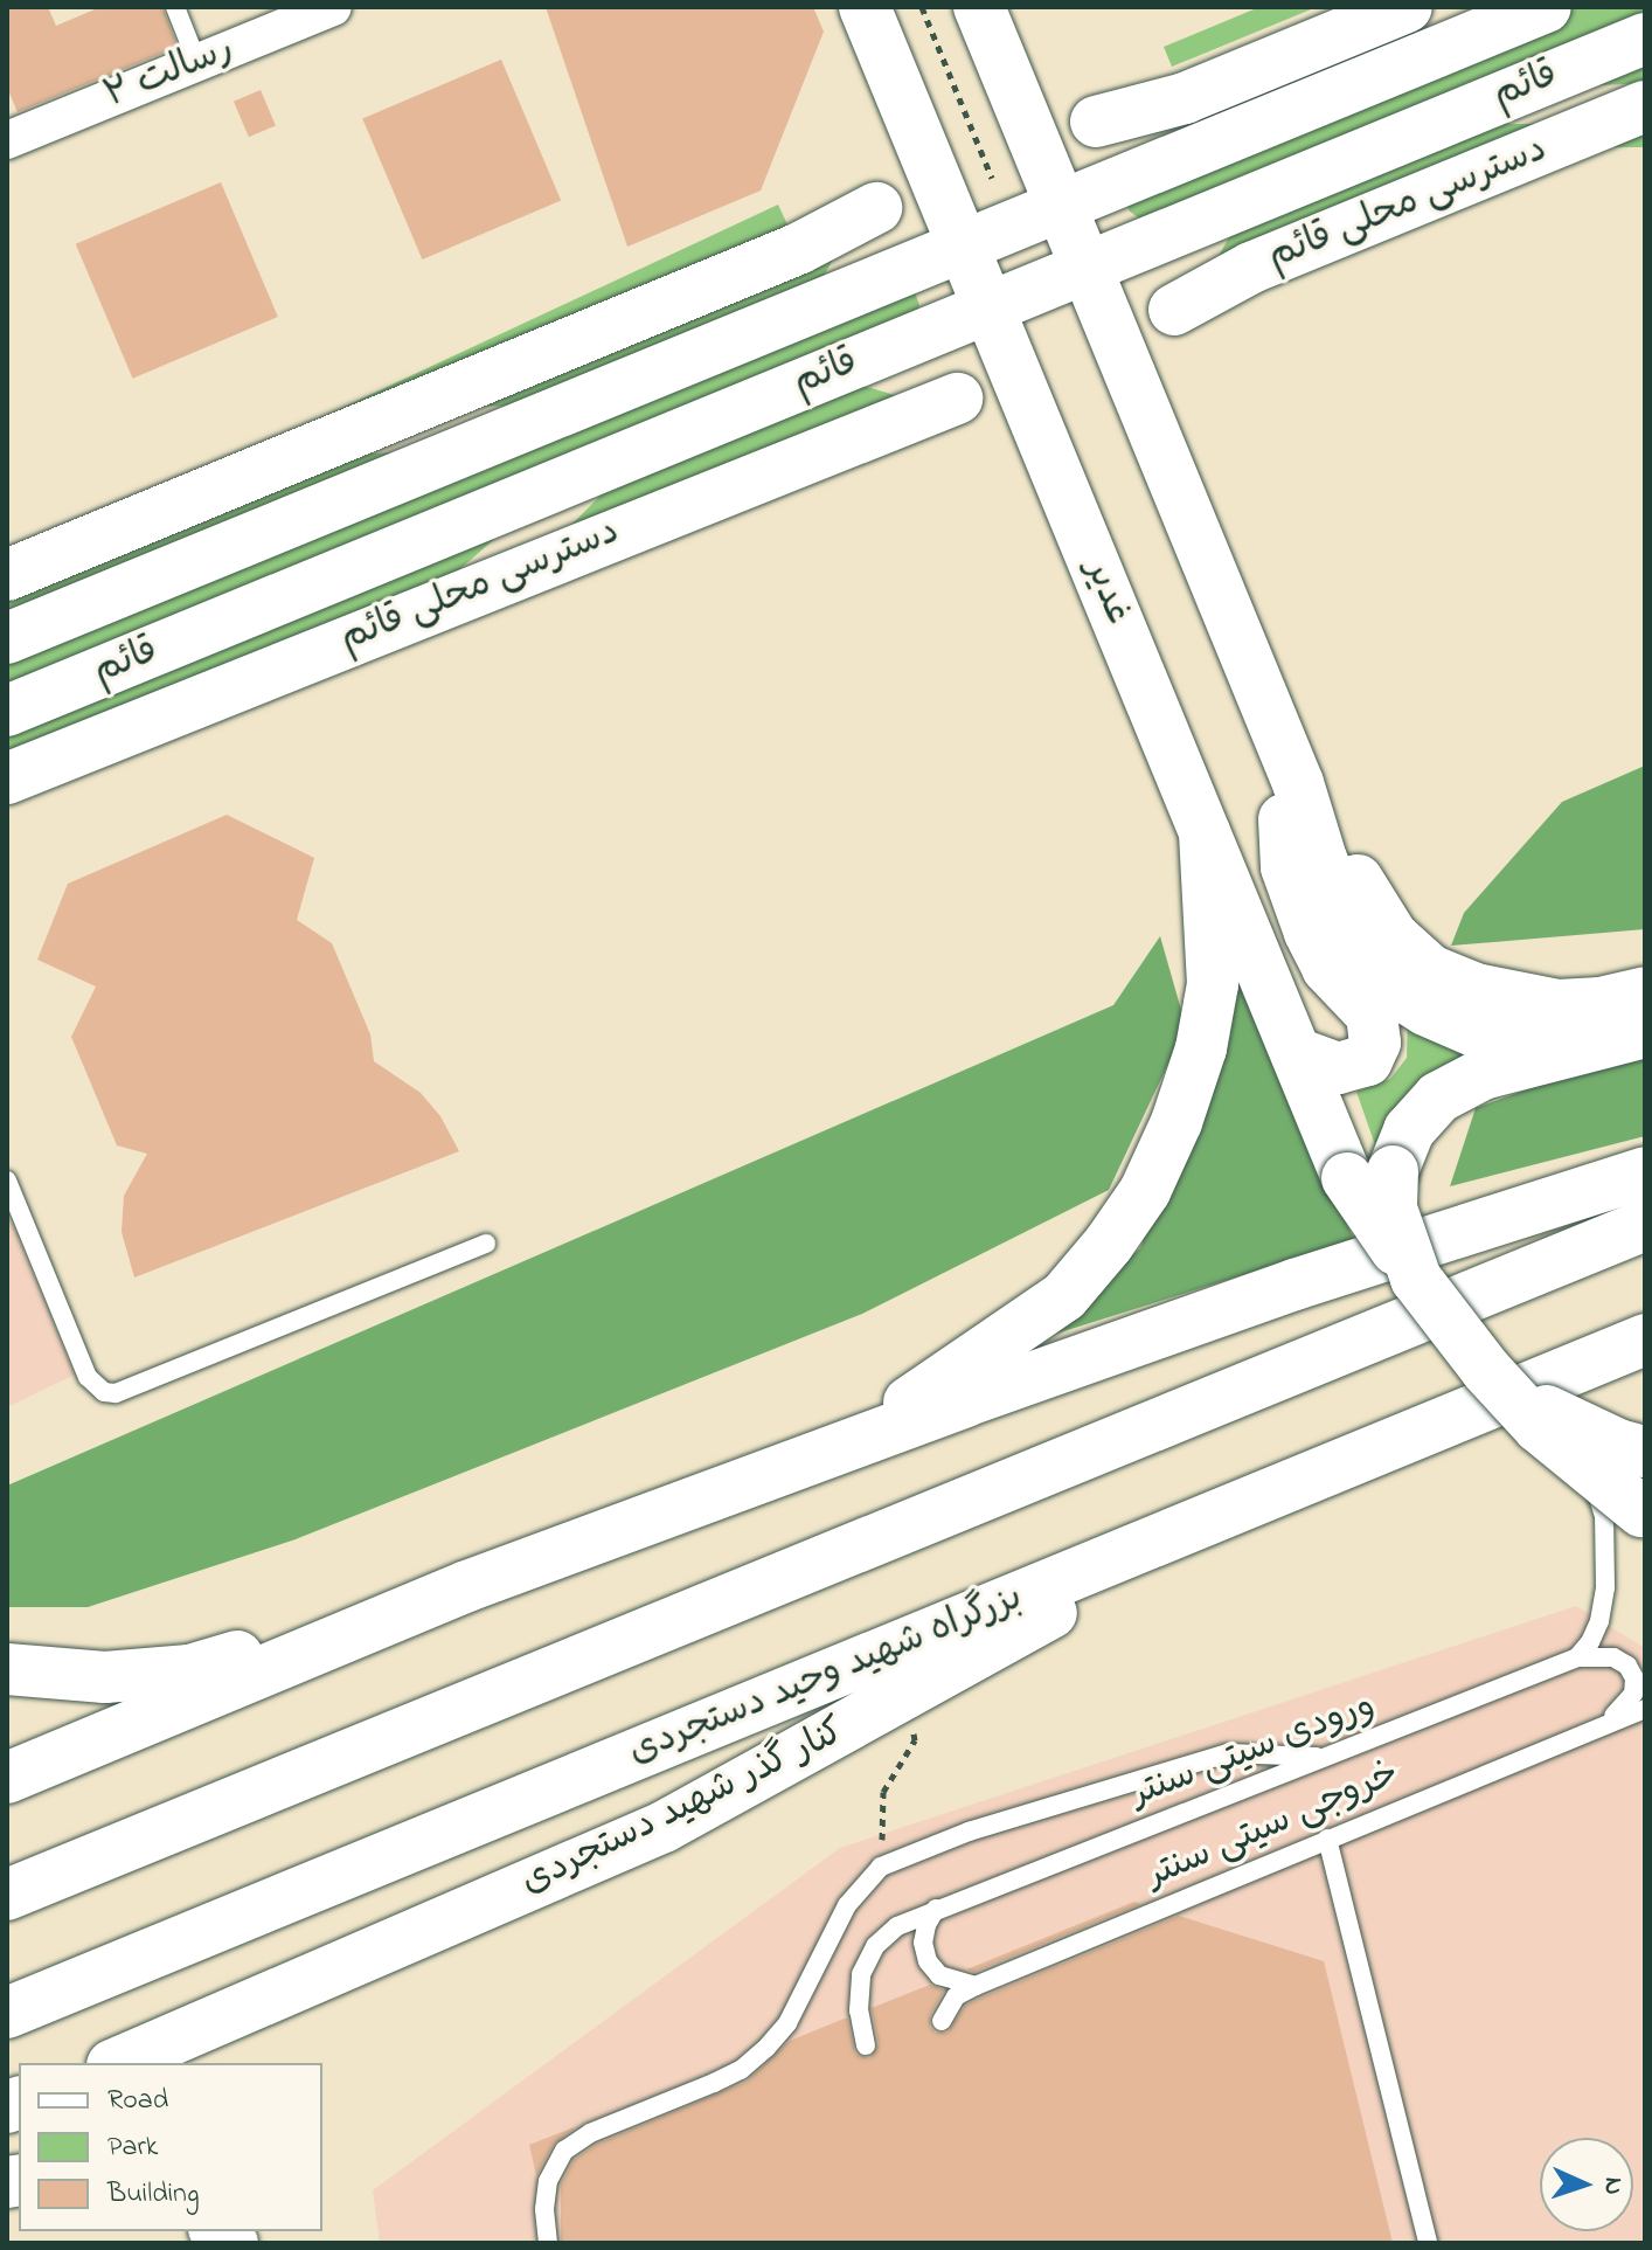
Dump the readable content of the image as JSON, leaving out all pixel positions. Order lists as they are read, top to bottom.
{
  "streets": {
    "main road": [
      "قائم",
      "دسترسی محلی قائم",
      "غدیر",
      "بزرگراه شهید وحید دستجردی",
      "کنار گذر شهید دستجردی"
    ],
    "street": ["رسالت ۲"],
    "lane": ["ورودی سیتی سنتر", "خروجی سیتی سنتر"]
  },
  "crossings": [
    ["قائم", "غدیر"],
    ["بزرگراه شهید وحید دستجردی", "کنار گذر شهید دستجردی"]
  ],
  "legend": ["Road", "Park", "Building"],
  "north": "right"
}
